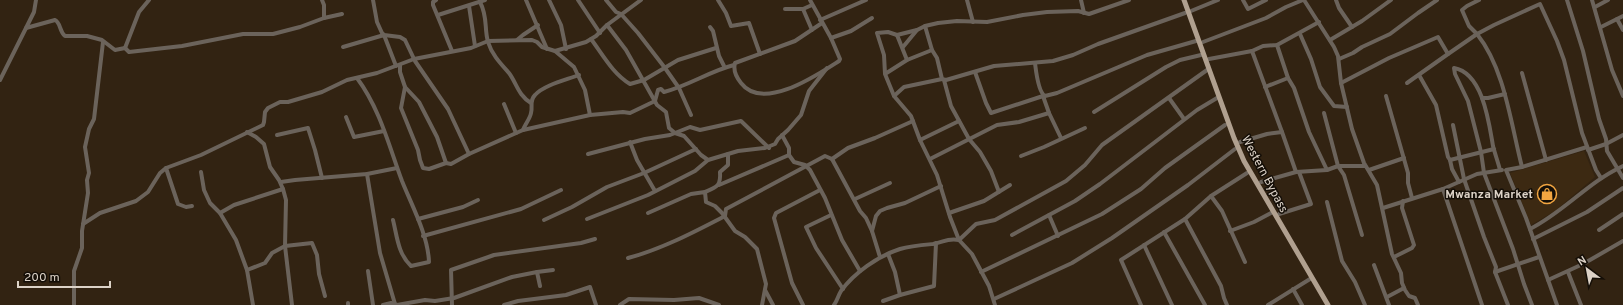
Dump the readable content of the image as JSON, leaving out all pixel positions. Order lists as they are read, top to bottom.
{
  "streets": {
    "main road": ["Western Bypass"]
  },
  "places": {
    "shop": ["Mwanza Market"]
  },
  "scale_bar": "200 m",
  "north": "top left"
}
